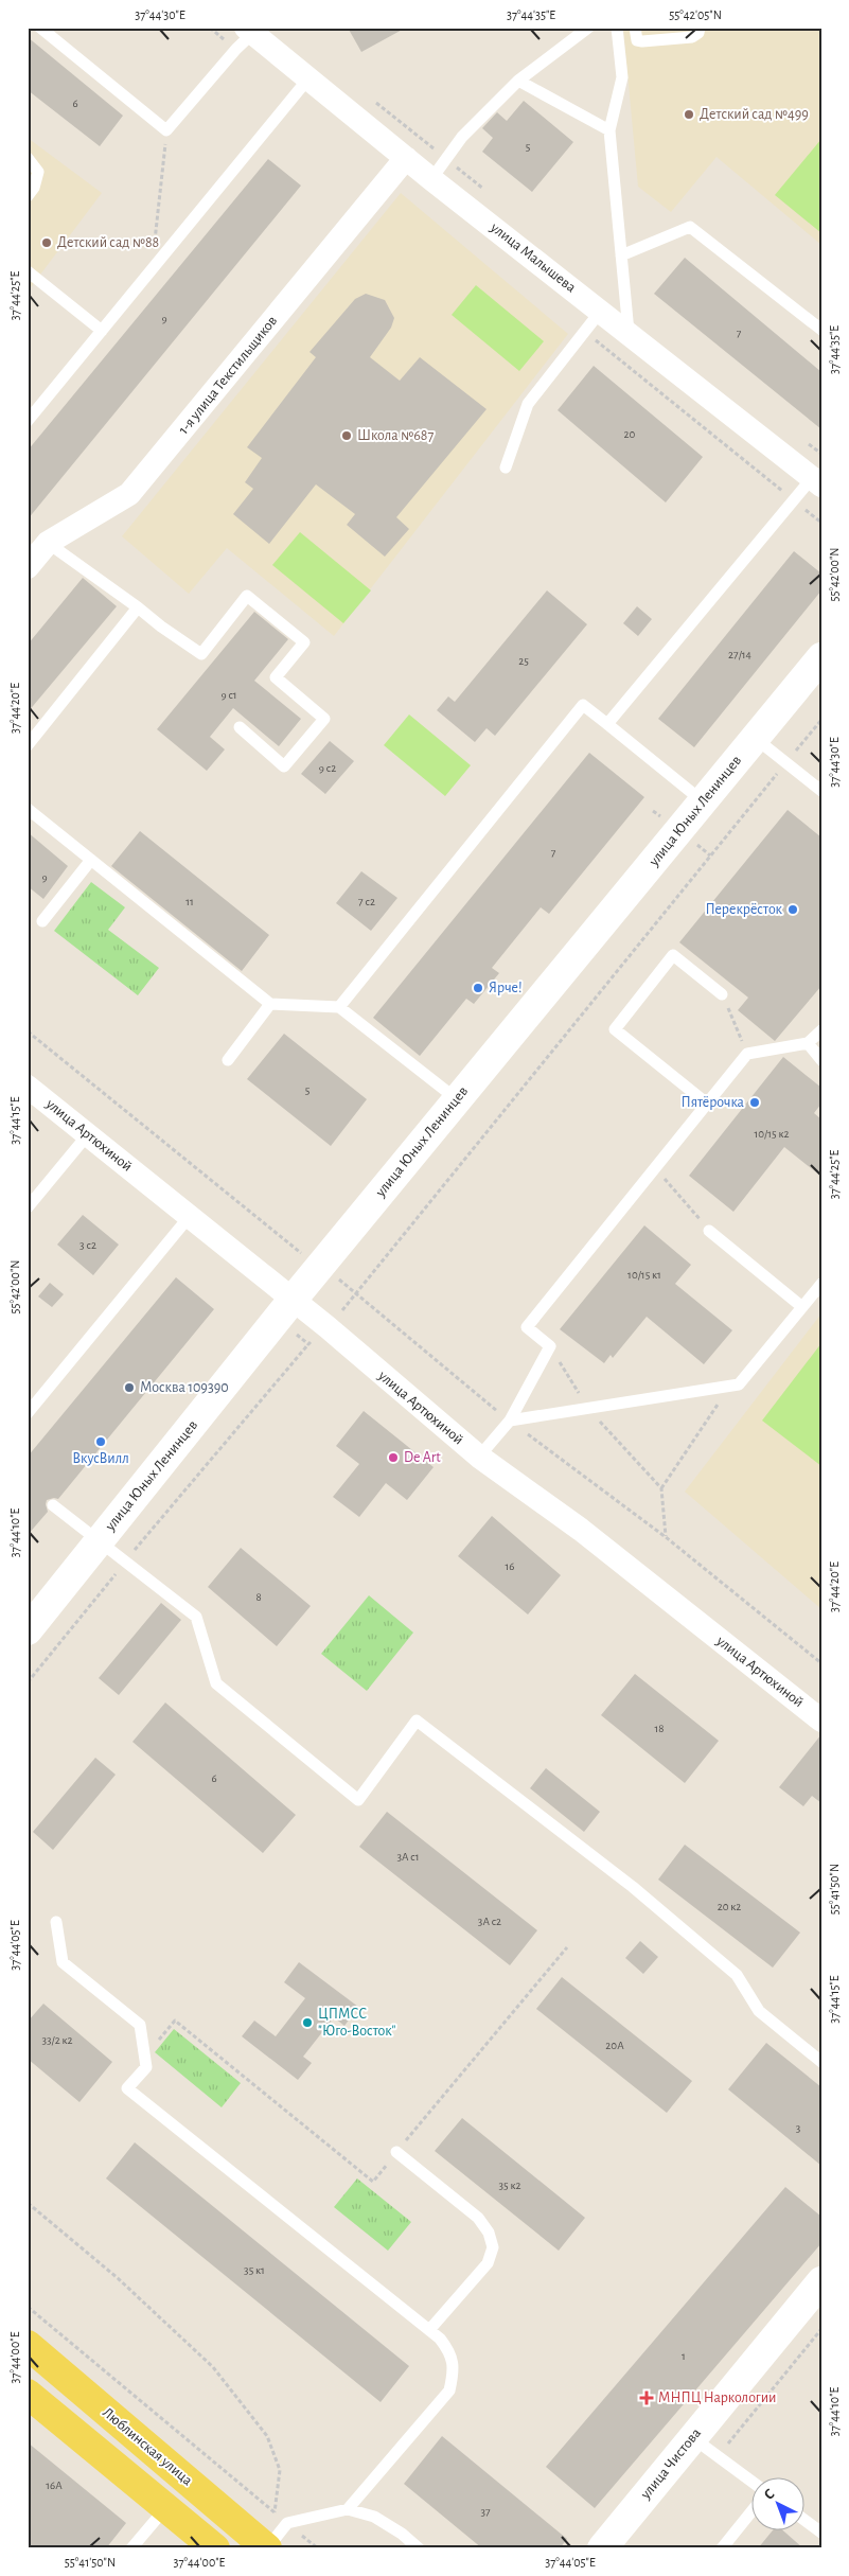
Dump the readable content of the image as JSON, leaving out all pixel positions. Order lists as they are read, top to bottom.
{
  "streets": {
    "main road": ["улица Юных Ленинцев", "Люблинская улица", "улица Чистова"],
    "street": ["улица Малышева", "1-я улица Текстильщиков", "улица Артюхиной"]
  },
  "crossings": [
    ["улица Малышева", "1-я улица Текстильщиков"],
    ["улица Юных Ленинцев", "улица Артюхиной"]
  ],
  "places": {
    "other": [
      "Детский сад №499",
      "Детский сад №88",
      "Школа №687",
      "Перекрёсток",
      "Ярче!",
      "Пятёрочка",
      "Москва 109390",
      "ВкусВилл",
      "De Art",
      "ЦПМСС \"Юго-Восток\""
    ],
    "health": ["МНПЦ Наркологии"]
  },
  "house_numbers": [
    "6",
    "5",
    "9",
    "7",
    "20",
    "27/14",
    "25",
    "9 с1",
    "9 с2",
    "7",
    "9",
    "11",
    "7 с2",
    "5",
    "10/15 к2",
    "3 с2",
    "10/15 к1",
    "16",
    "8",
    "18",
    "6",
    "3А с1",
    "20 к2",
    "3А с2",
    "33/2 к2",
    "20А",
    "3",
    "35 к2",
    "35 к1",
    "1",
    "16А",
    "37"
  ],
  "north": "top left",
  "coordinates": [
    "37°44'30\"E",
    "37°44'35\"E",
    "55°42'05\"N",
    "37°44'25\"E",
    "55°42'00\"N",
    "37°44'20\"E",
    "37°44'15\"E",
    "37°44'10\"E",
    "55°41'50\"N",
    "37°44'05\"E",
    "37°44'00\"E"
  ]
}
